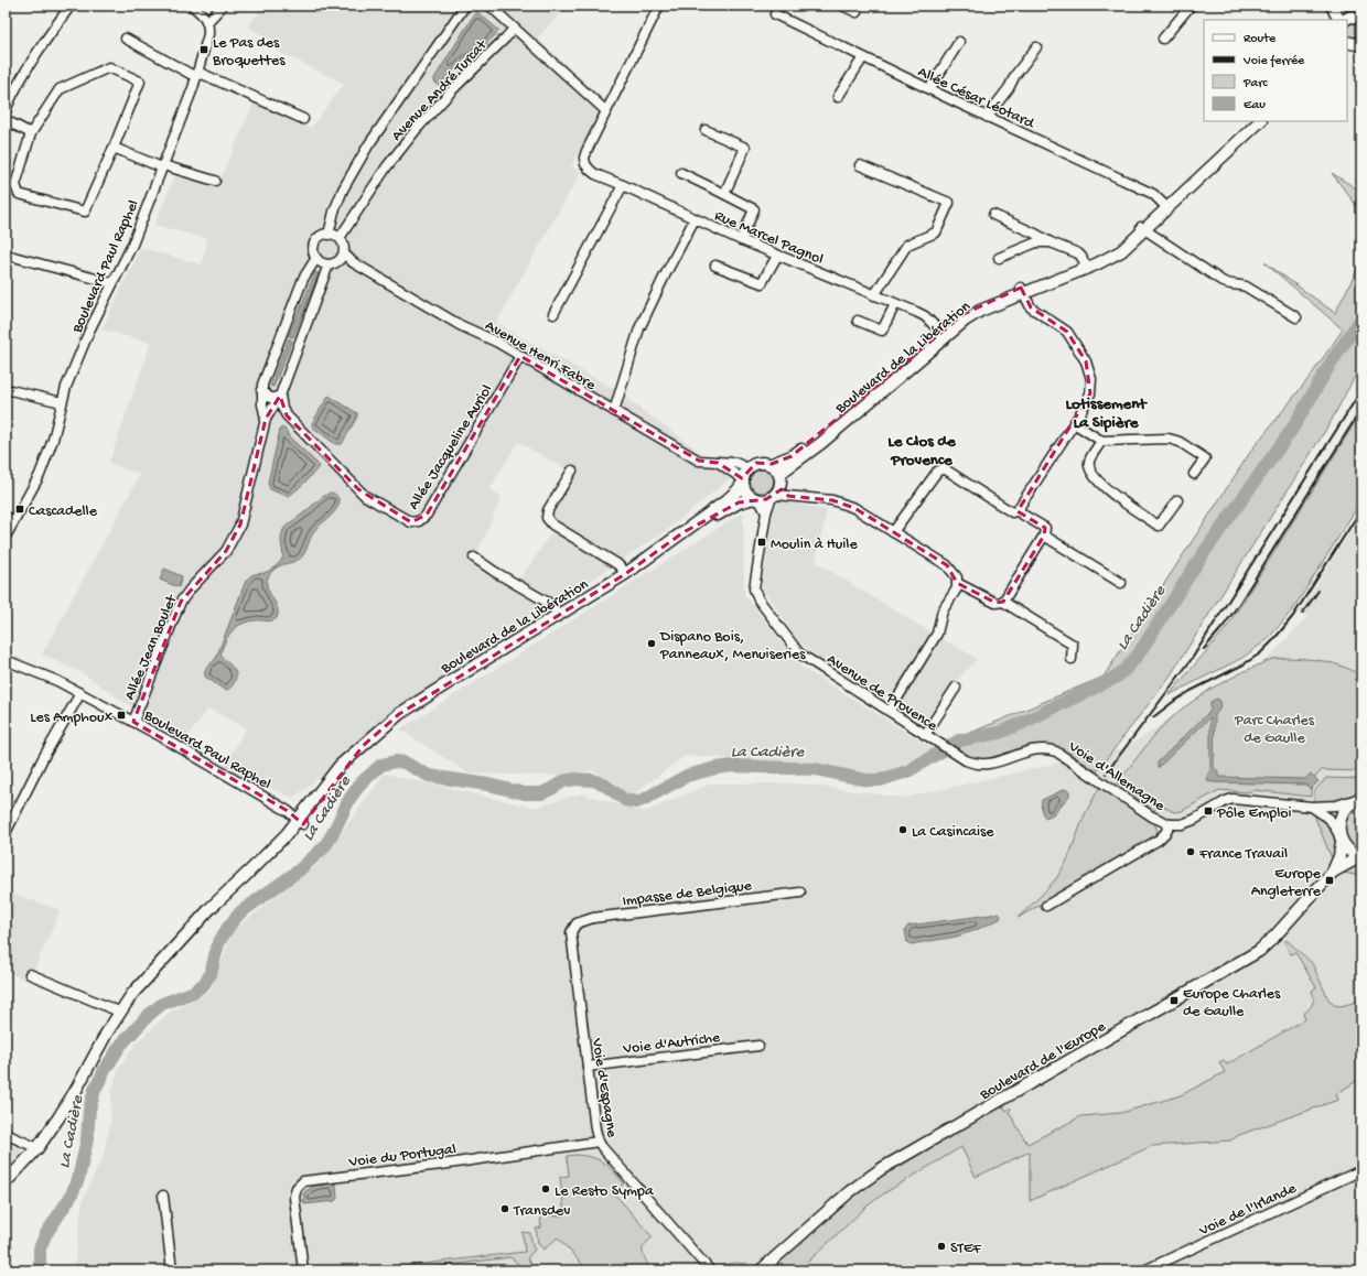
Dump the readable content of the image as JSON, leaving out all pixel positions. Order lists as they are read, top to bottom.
{
  "streets": {
    "street": [
      "Avenue André Turcat",
      "Allée César Léotard",
      "Rue Marcel Pagnol",
      "Boulevard Paul Raphel",
      "Avenue Henri Fabre",
      "Boulevard de la Libération",
      "Allée Jacqueline Auriol",
      "Allée Jean Boulet",
      "Avenue de Provence",
      "Voie d'Allemagne",
      "Impasse de Belgique",
      "Voie d'Autriche",
      "Boulevard de l'Europe",
      "Voie d'Espagne",
      "Voie du Portugal",
      "Voie de l'Irlande"
    ]
  },
  "crossings": [
    ["Avenue André Turcat", "Avenue Henri Fabre"],
    ["Allée César Léotard", "Boulevard de la Libération"],
    ["Rue Marcel Pagnol", "Boulevard de la Libération"],
    ["Boulevard Paul Raphel", "Boulevard de la Libération"],
    ["Boulevard Paul Raphel", "Allée Jean Boulet"],
    ["Avenue Henri Fabre", "Boulevard de la Libération"],
    ["Avenue Henri Fabre", "Allée Jacqueline Auriol"],
    ["Avenue Henri Fabre", "Avenue de Provence"],
    ["Boulevard de la Libération", "Avenue de Provence"],
    ["Avenue de Provence", "Voie d'Allemagne"],
    ["Voie d'Allemagne", "Boulevard de l'Europe"],
    ["Impasse de Belgique", "Voie d'Espagne"],
    ["Voie d'Autriche", "Voie d'Espagne"],
    ["Voie d'Espagne", "Voie du Portugal"]
  ],
  "districts": ["Lotissement La Sipière", "Le Clos de Provence"],
  "water": ["La Cadière"],
  "parks": ["Parc Charles de Gaulle"],
  "places": {
    "transit": [
      "Le Pas des Broquettes",
      "Cascadelle",
      "Moulin à Huile",
      "Les Amphoux",
      "Pôle Emploi",
      "Europe Angleterre",
      "Europe Charles de Gaulle"
    ],
    "other": [
      "Dispano Bois, Panneaux, Menuiseries",
      "La Casincaise",
      "France Travail",
      "Le Resto Sympa",
      "Transdev",
      "STEF"
    ]
  },
  "legend": [
    "Route",
    "Voie ferrée",
    "Parc",
    "Eau"
  ]
}
